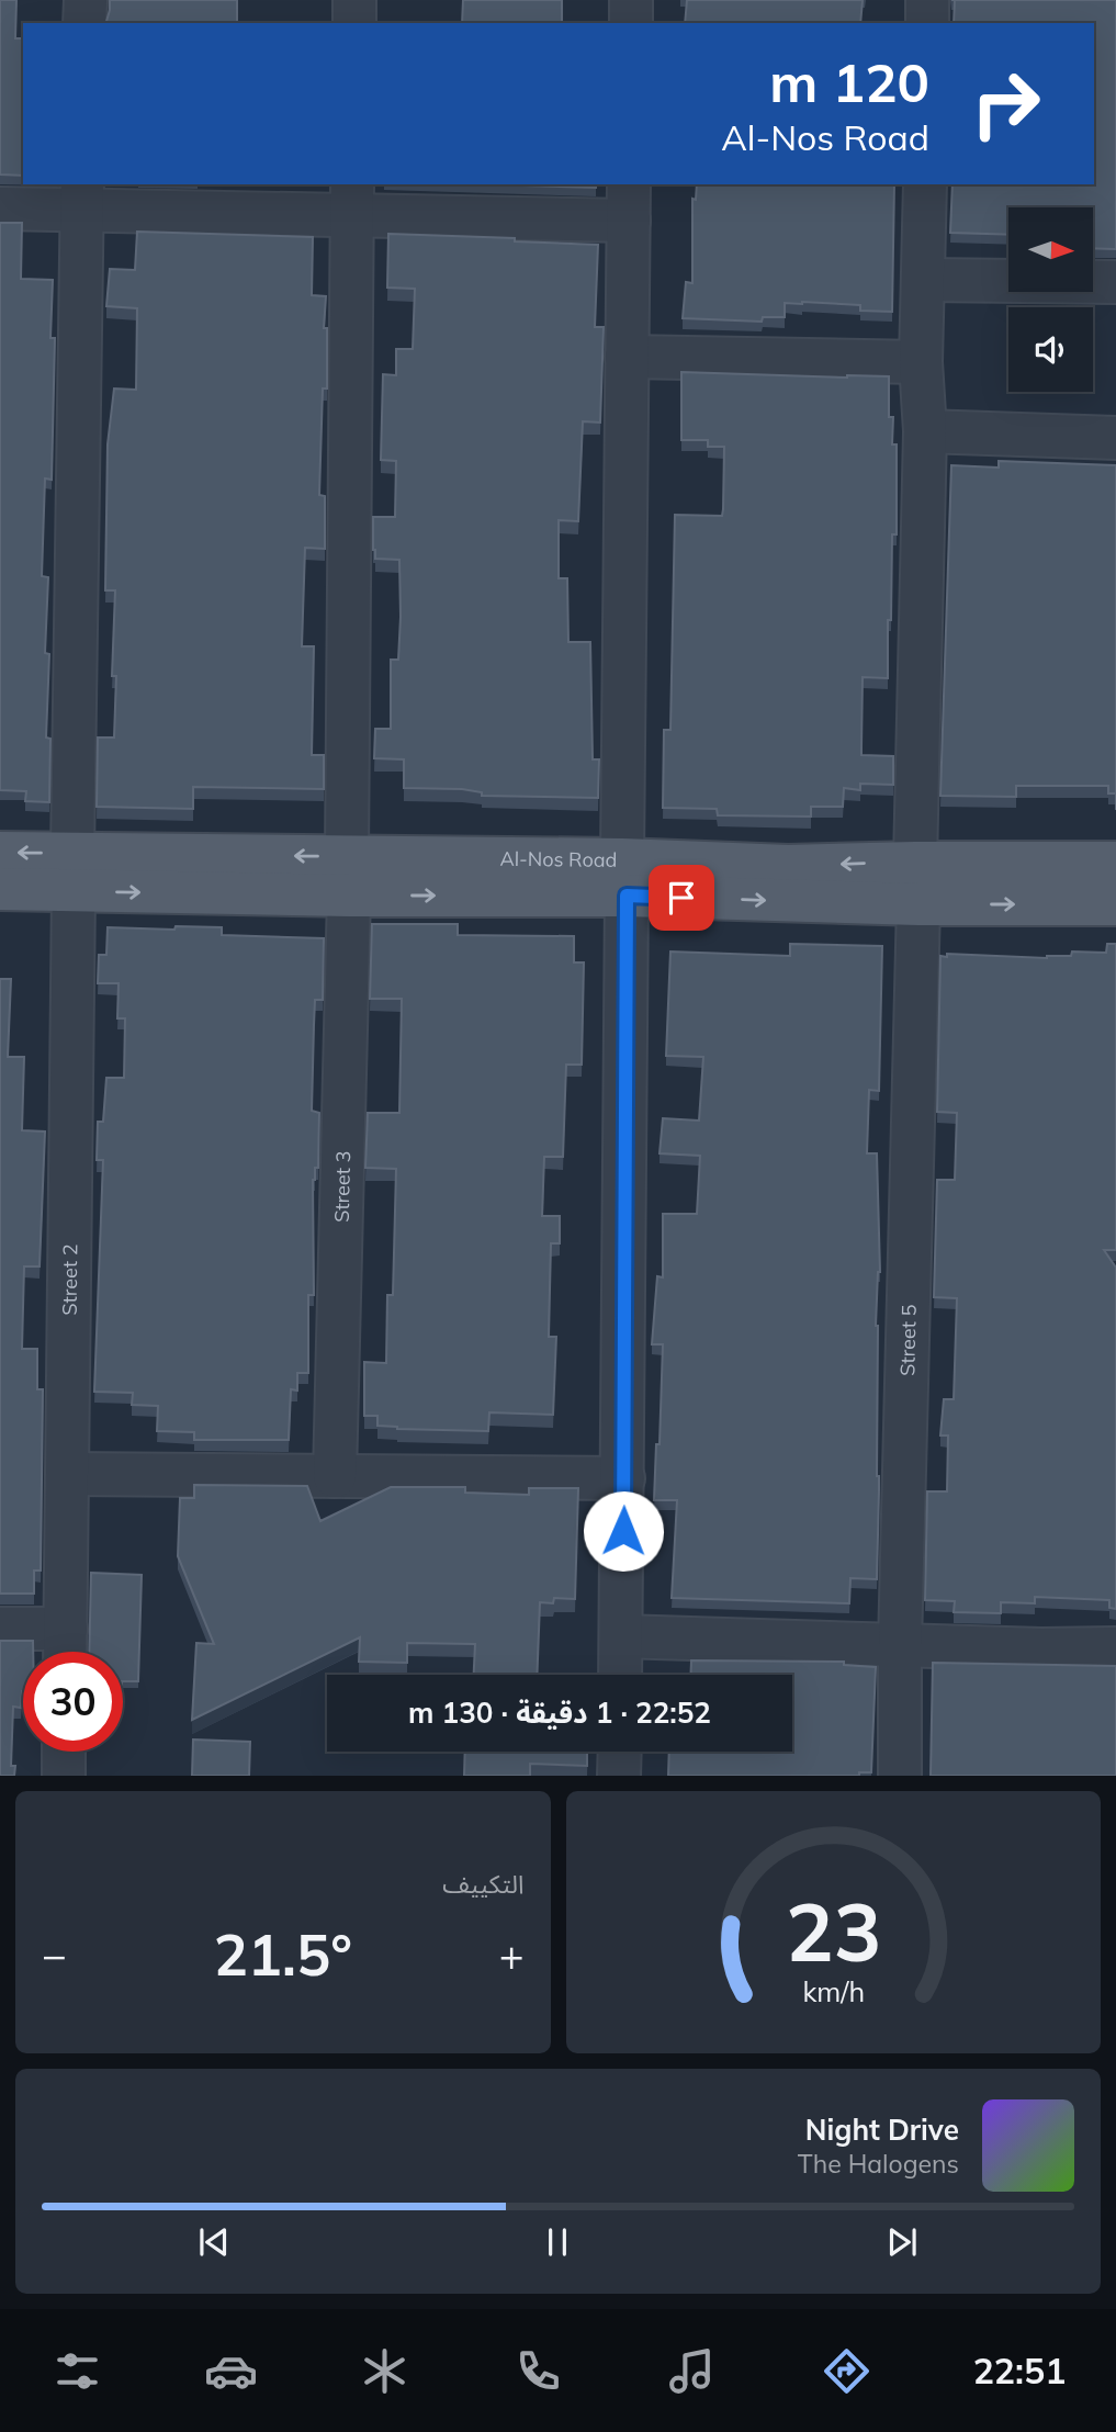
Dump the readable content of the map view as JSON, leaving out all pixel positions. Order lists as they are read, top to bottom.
{
  "streets": {
    "main road": ["Al-Nos Road"],
    "street": ["Street 3", "Street 2", "Street 5"]
  },
  "crossings": [
    ["Al-Nos Road", "Street 3"],
    ["Al-Nos Road", "Street 2"],
    ["Al-Nos Road", "Street 5"]
  ],
  "north": "right",
  "page": {
    "turn": ["120 m", "Al-Nos Road"],
    "limit": "30",
    "trip": "22:52 · 1 دقيقة · 130 m",
    "tile": "التكييف",
    "heat": ["−", "21.5°", "+"],
    "song": ["Night Drive", "The Halogens"],
    "tabs": "22:51",
    "gauge": ["23", "km/h"]
  }
}
